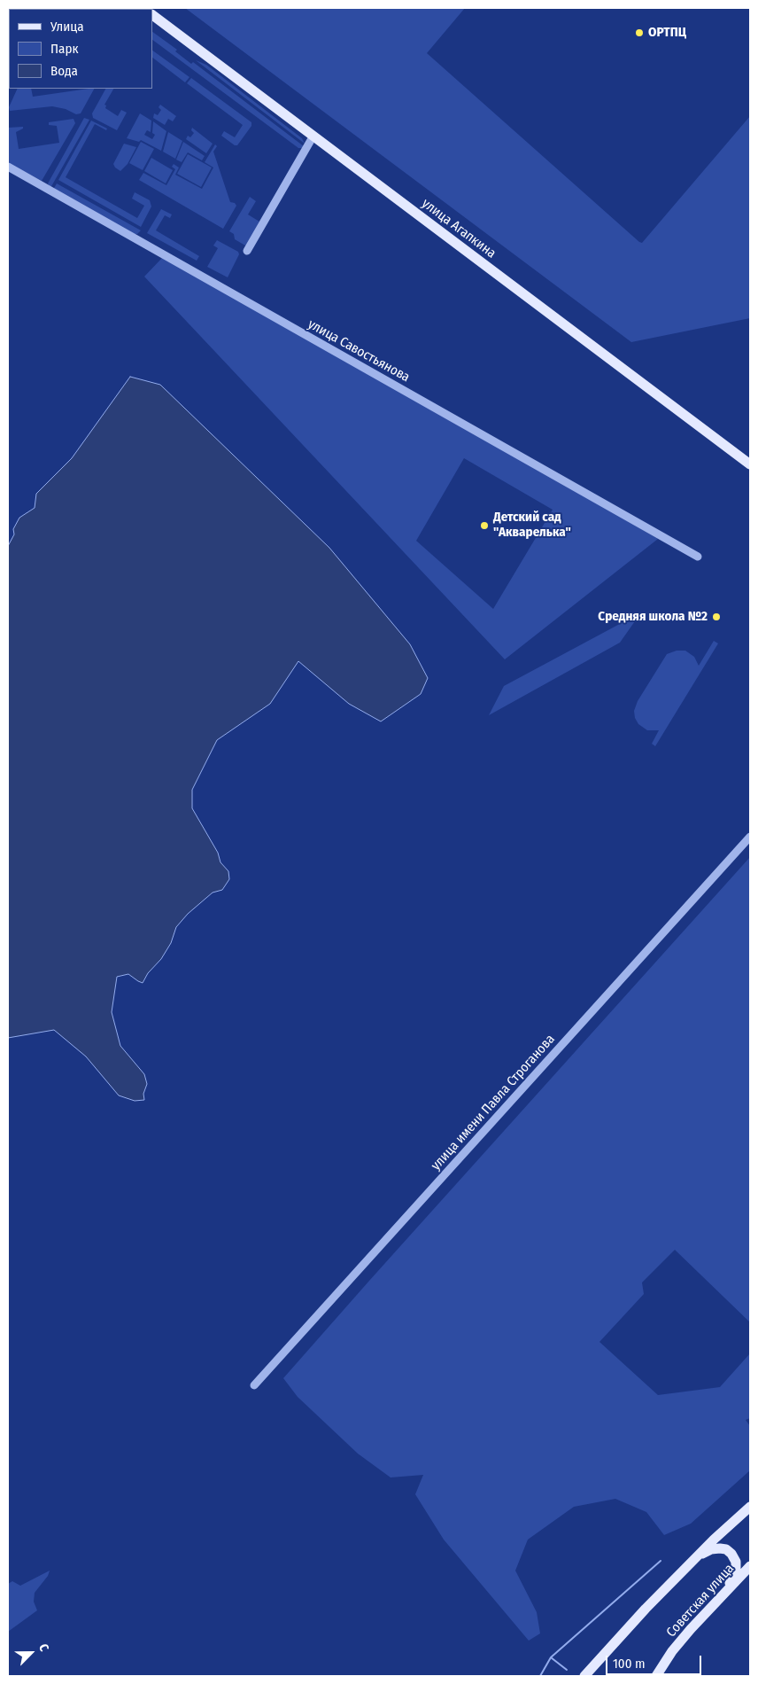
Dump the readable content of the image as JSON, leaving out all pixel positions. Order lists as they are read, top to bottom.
{
  "streets": {
    "main road": ["улица Агапкина", "Советская улица"],
    "street": ["улица Савостьянова", "улица имени Павла Строганова"]
  },
  "places": ["ОРТПЦ", "Детский сад \"Акварелька\"", "Средняя школа №2"],
  "legend": ["Улица", "Парк", "Вода"],
  "scale_bar": "100 m",
  "north": "top right"
}
